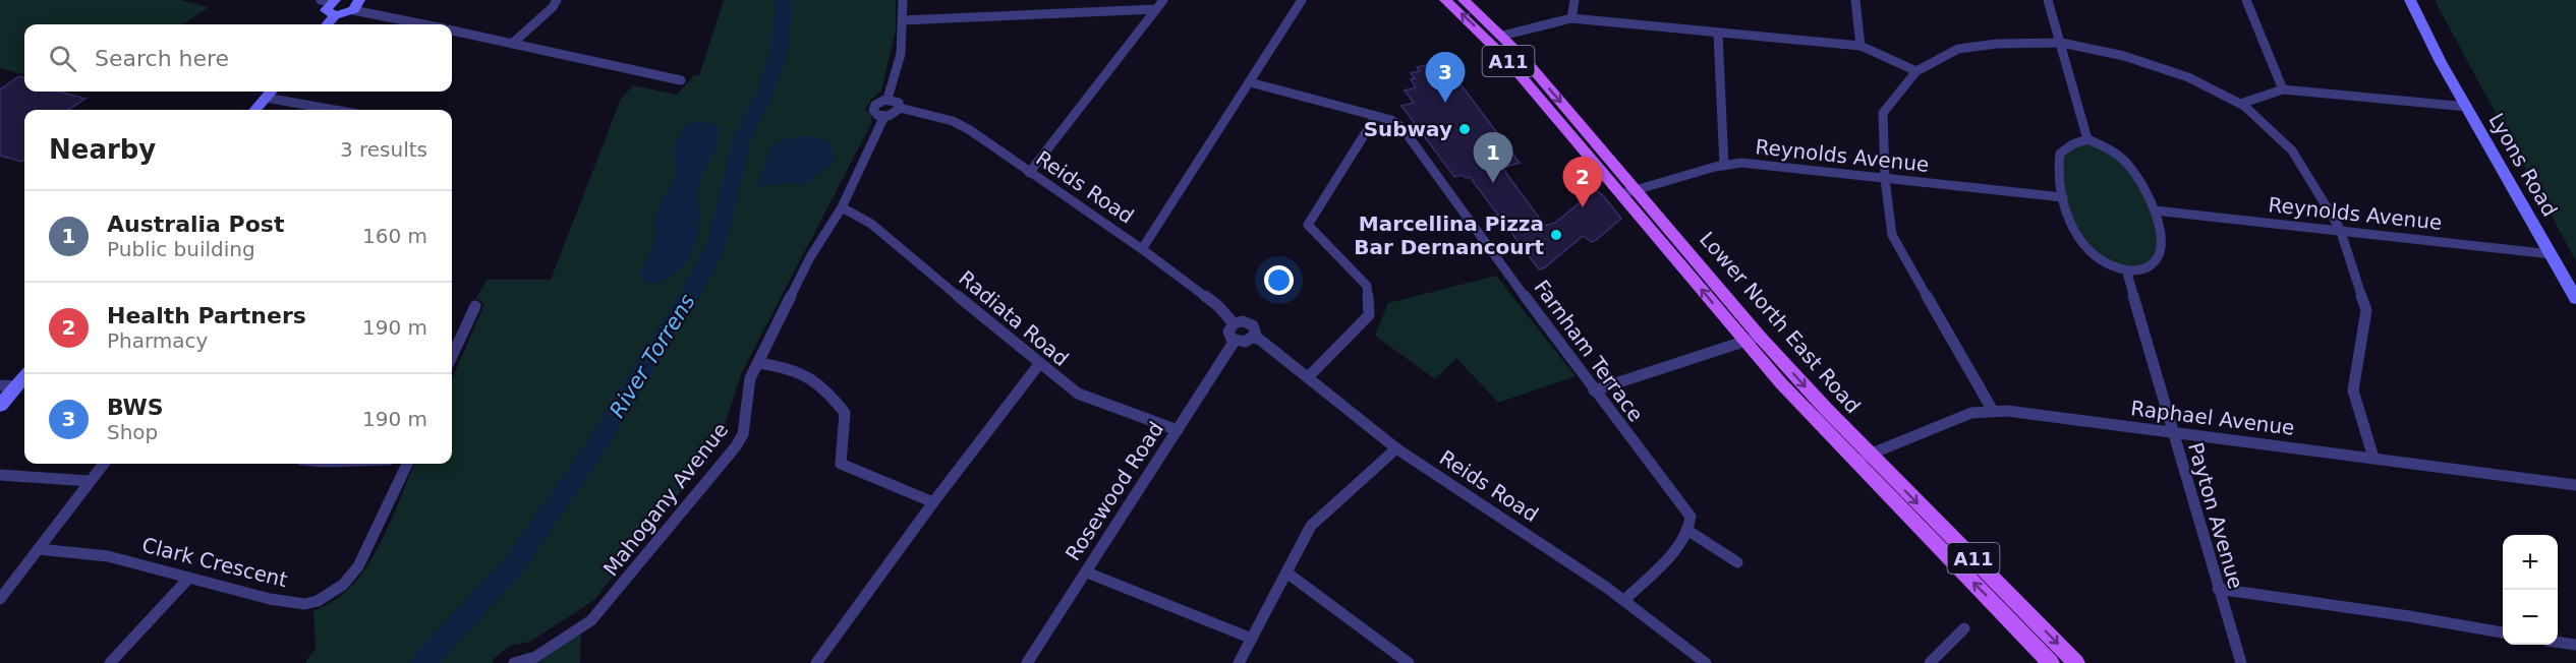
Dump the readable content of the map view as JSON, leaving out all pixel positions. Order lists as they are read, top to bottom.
{
  "streets": {
    "main road": ["A11", "Lower North East Road"],
    "street": [
      "Reynolds Avenue",
      "Lyons Road",
      "Reids Road",
      "Radiata Road",
      "Farnham Terrace",
      "Raphael Avenue",
      "Rosewood Road",
      "Mahogany Avenue",
      "Payton Avenue",
      "Clark Crescent"
    ]
  },
  "crossings": [
    ["Reynolds Avenue", "Lyons Road"],
    ["Reynolds Avenue", "Lower North East Road"],
    ["Reynolds Avenue", "Payton Avenue"],
    ["Reids Road", "Rosewood Road"],
    ["Radiata Road", "Rosewood Road"],
    ["Radiata Road", "Mahogany Avenue"],
    ["Lower North East Road", "Raphael Avenue"],
    ["Raphael Avenue", "Payton Avenue"]
  ],
  "water": ["River Torrens"],
  "places": ["Subway", "Marcellina Pizza Bar Dernancourt"],
  "page": {
    "search": "Search here",
    "pins": ["3", "1", "2"],
    "heading": ["Nearby", "3 results"],
    "list": [
      {
        "mark": "1",
        "name": "Australia Post",
        "note": "Public building",
        "value": "160 m"
      },
      {
        "mark": "2",
        "name": "Health Partners",
        "note": "Pharmacy",
        "value": "190 m"
      },
      {
        "mark": "3",
        "name": "BWS",
        "note": "Shop",
        "value": "190 m"
      }
    ],
    "map_buttons": ["+", "−"]
  }
}
